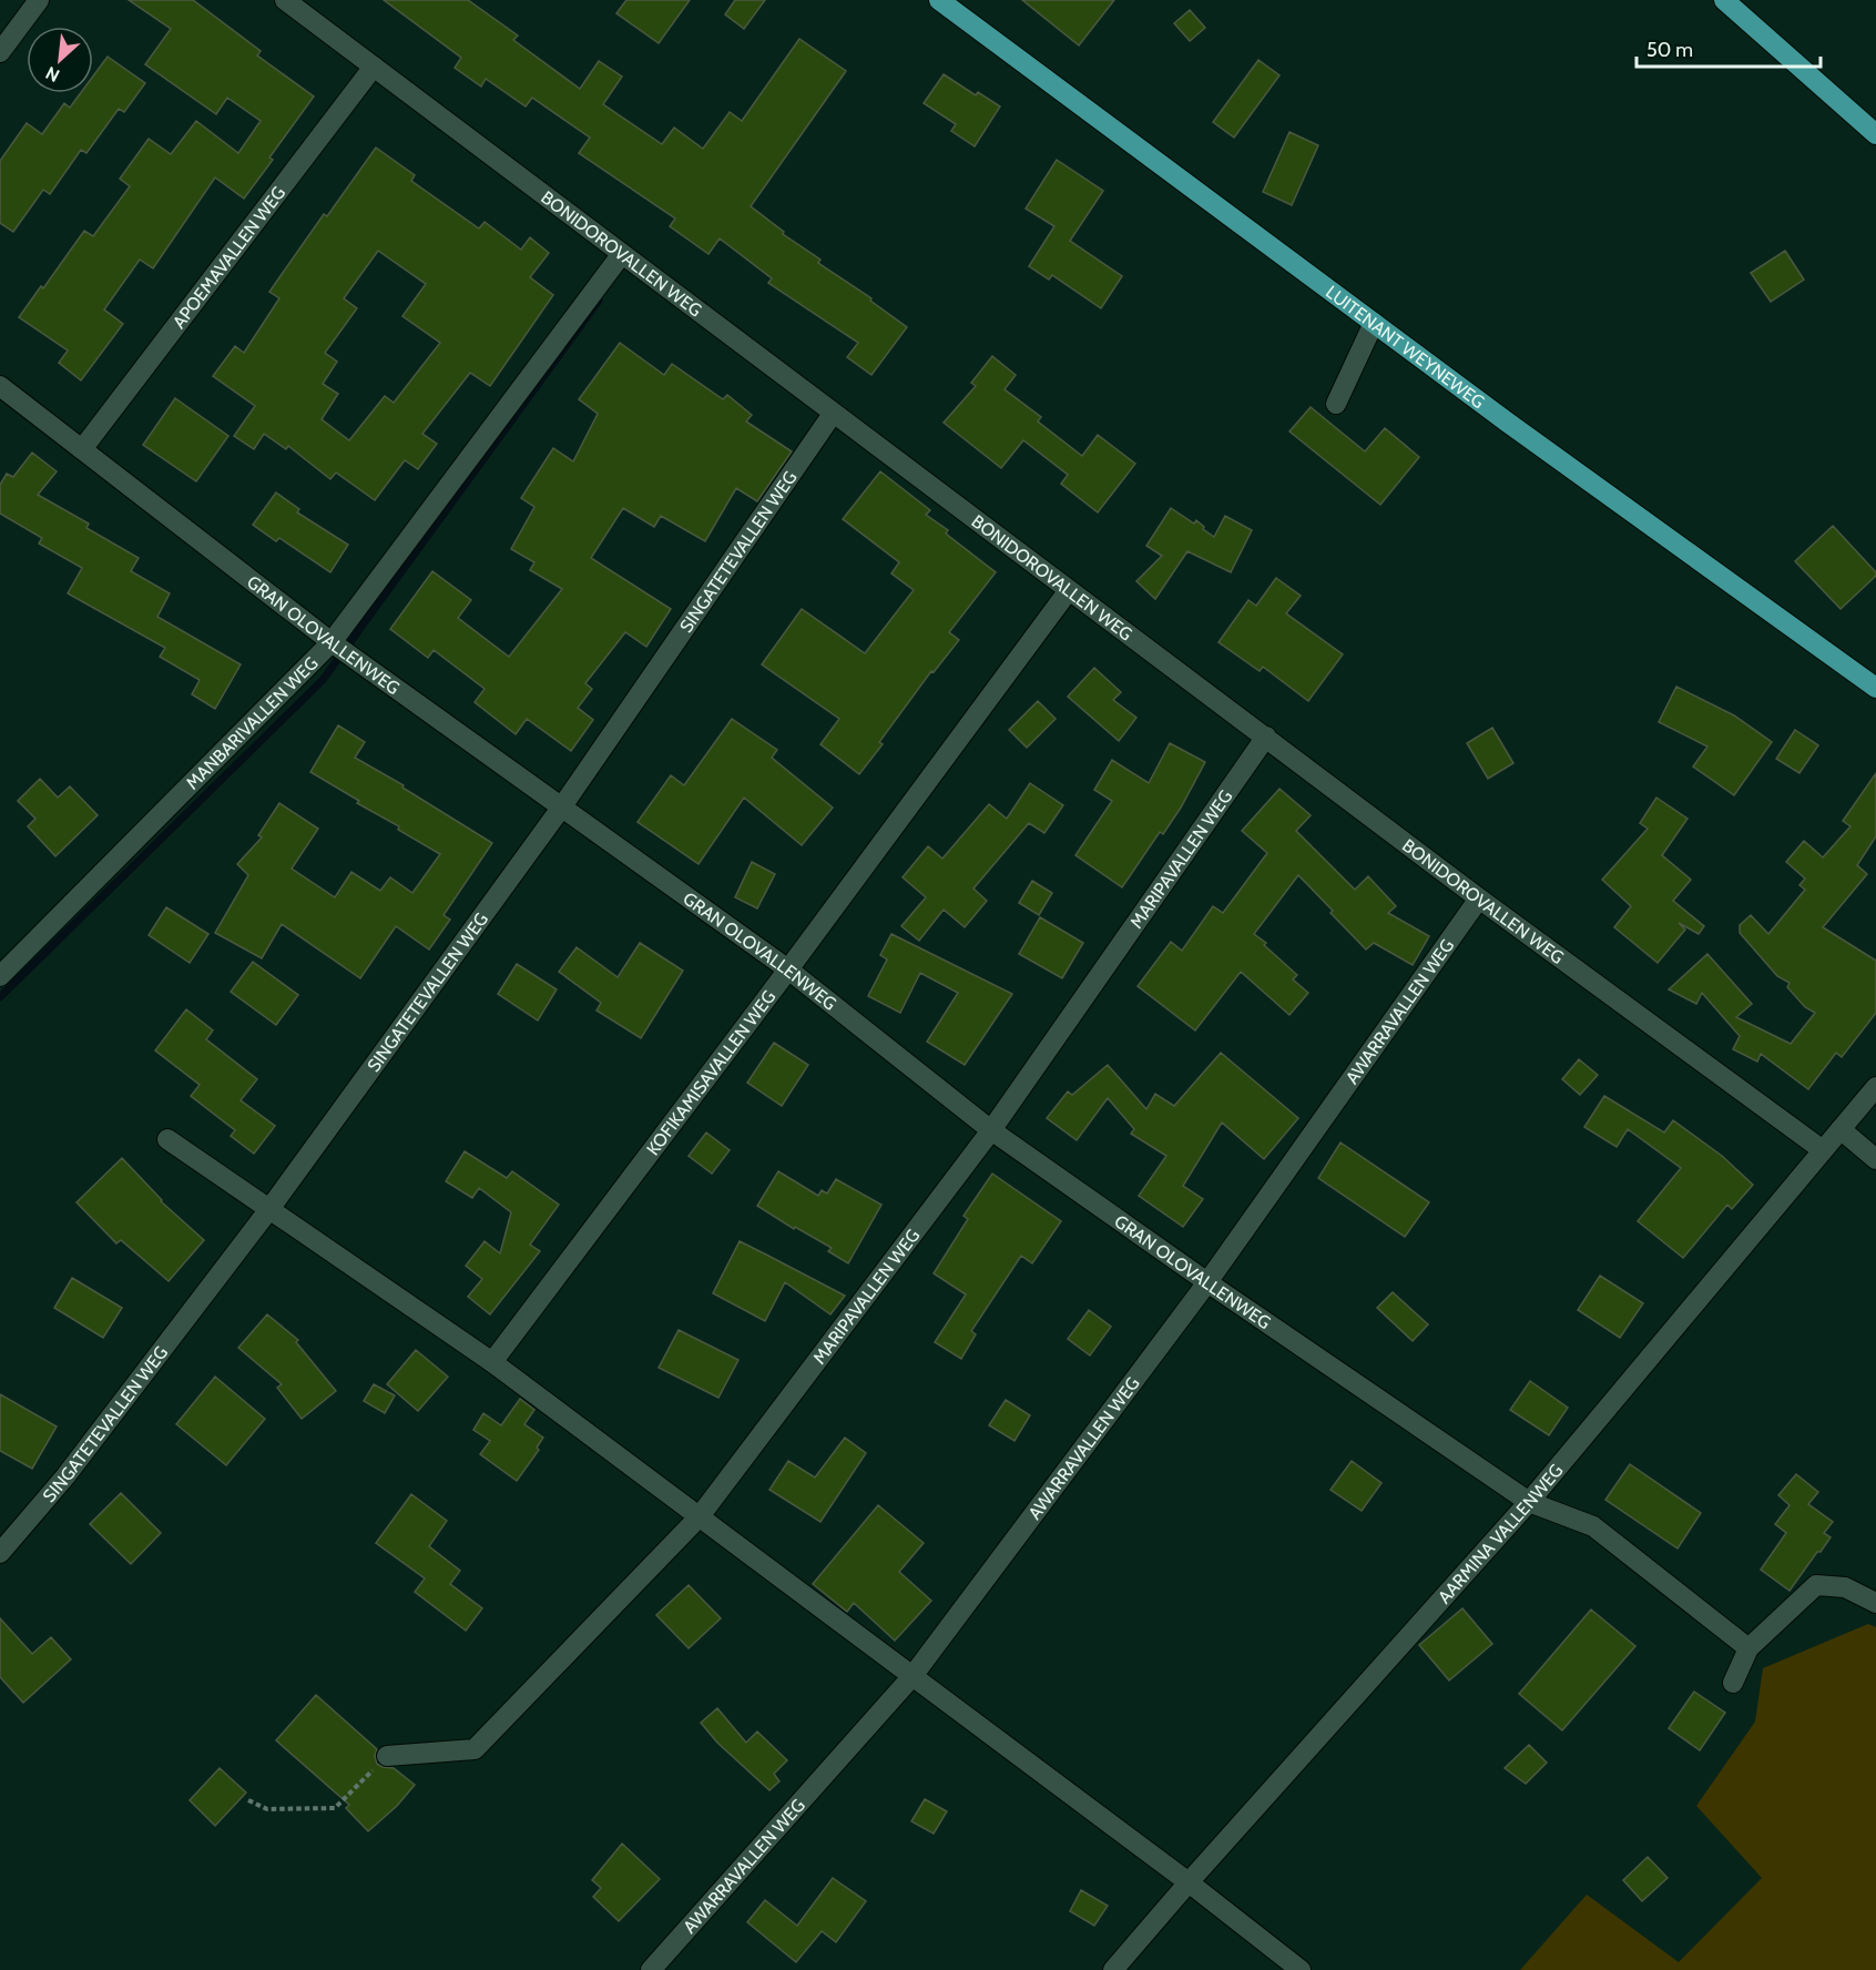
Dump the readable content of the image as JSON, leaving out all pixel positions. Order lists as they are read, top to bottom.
{
  "streets": {
    "main road": ["LUITENANT WEYNEWEG"],
    "street": [
      "BONIDOROVALLEN WEG",
      "APOEMAVALLEN WEG",
      "SINGATETEVALLEN WEG",
      "GRAN OLOVALLENWEG",
      "MANBARIVALLEN WEG",
      "MARIPAVALLEN WEG",
      "AWARRAVALLEN WEG",
      "KOFIKAMISAVALLEN WEG",
      "AARMINA VALLENWEG"
    ]
  },
  "crossings": [
    ["BONIDOROVALLEN WEG", "APOEMAVALLEN WEG"],
    ["BONIDOROVALLEN WEG", "SINGATETEVALLEN WEG"],
    ["BONIDOROVALLEN WEG", "MANBARIVALLEN WEG"],
    ["BONIDOROVALLEN WEG", "MARIPAVALLEN WEG"],
    ["BONIDOROVALLEN WEG", "AWARRAVALLEN WEG"],
    ["BONIDOROVALLEN WEG", "KOFIKAMISAVALLEN WEG"],
    ["BONIDOROVALLEN WEG", "AARMINA VALLENWEG"],
    ["APOEMAVALLEN WEG", "GRAN OLOVALLENWEG"],
    ["SINGATETEVALLEN WEG", "GRAN OLOVALLENWEG"],
    ["GRAN OLOVALLENWEG", "MANBARIVALLEN WEG"],
    ["GRAN OLOVALLENWEG", "MARIPAVALLEN WEG"],
    ["GRAN OLOVALLENWEG", "AWARRAVALLEN WEG"],
    ["GRAN OLOVALLENWEG", "KOFIKAMISAVALLEN WEG"],
    ["GRAN OLOVALLENWEG", "AARMINA VALLENWEG"]
  ],
  "scale_bar": "50 m",
  "north": "bottom left"
}
